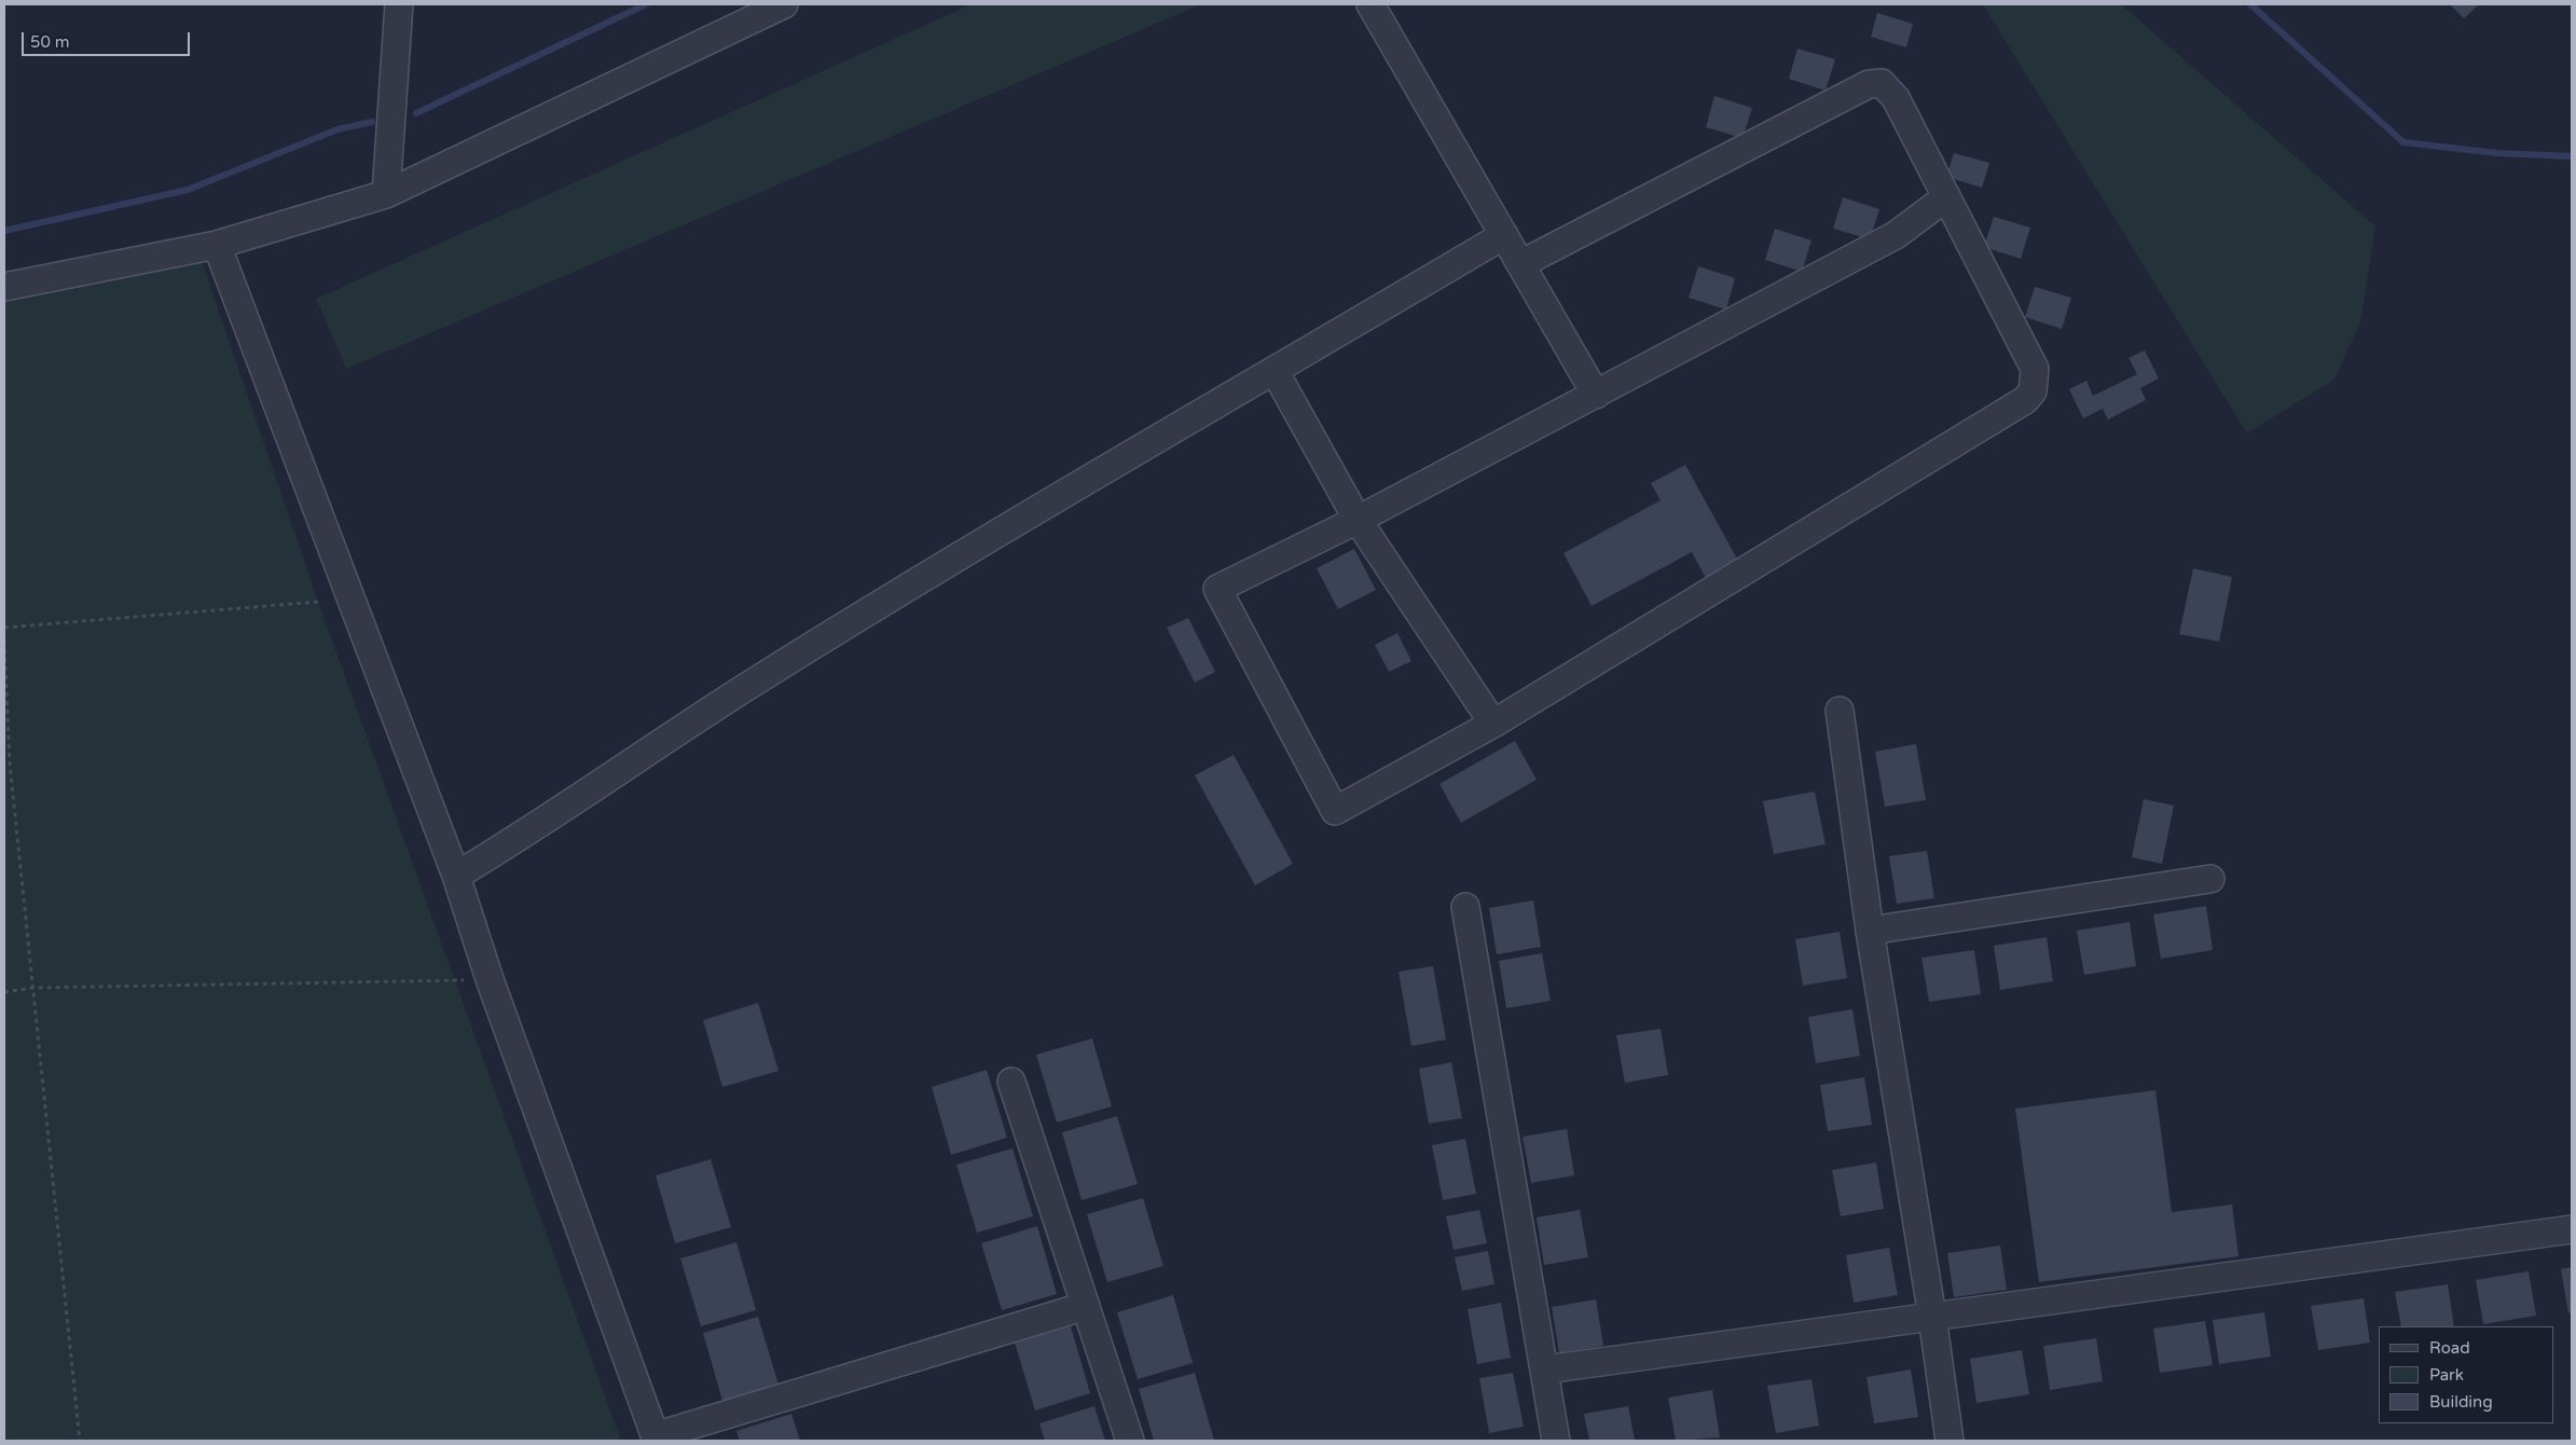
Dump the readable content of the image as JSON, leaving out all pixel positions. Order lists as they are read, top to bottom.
{
  "legend": ["Road", "Park", "Building"],
  "scale_bar": "50 m"
}
